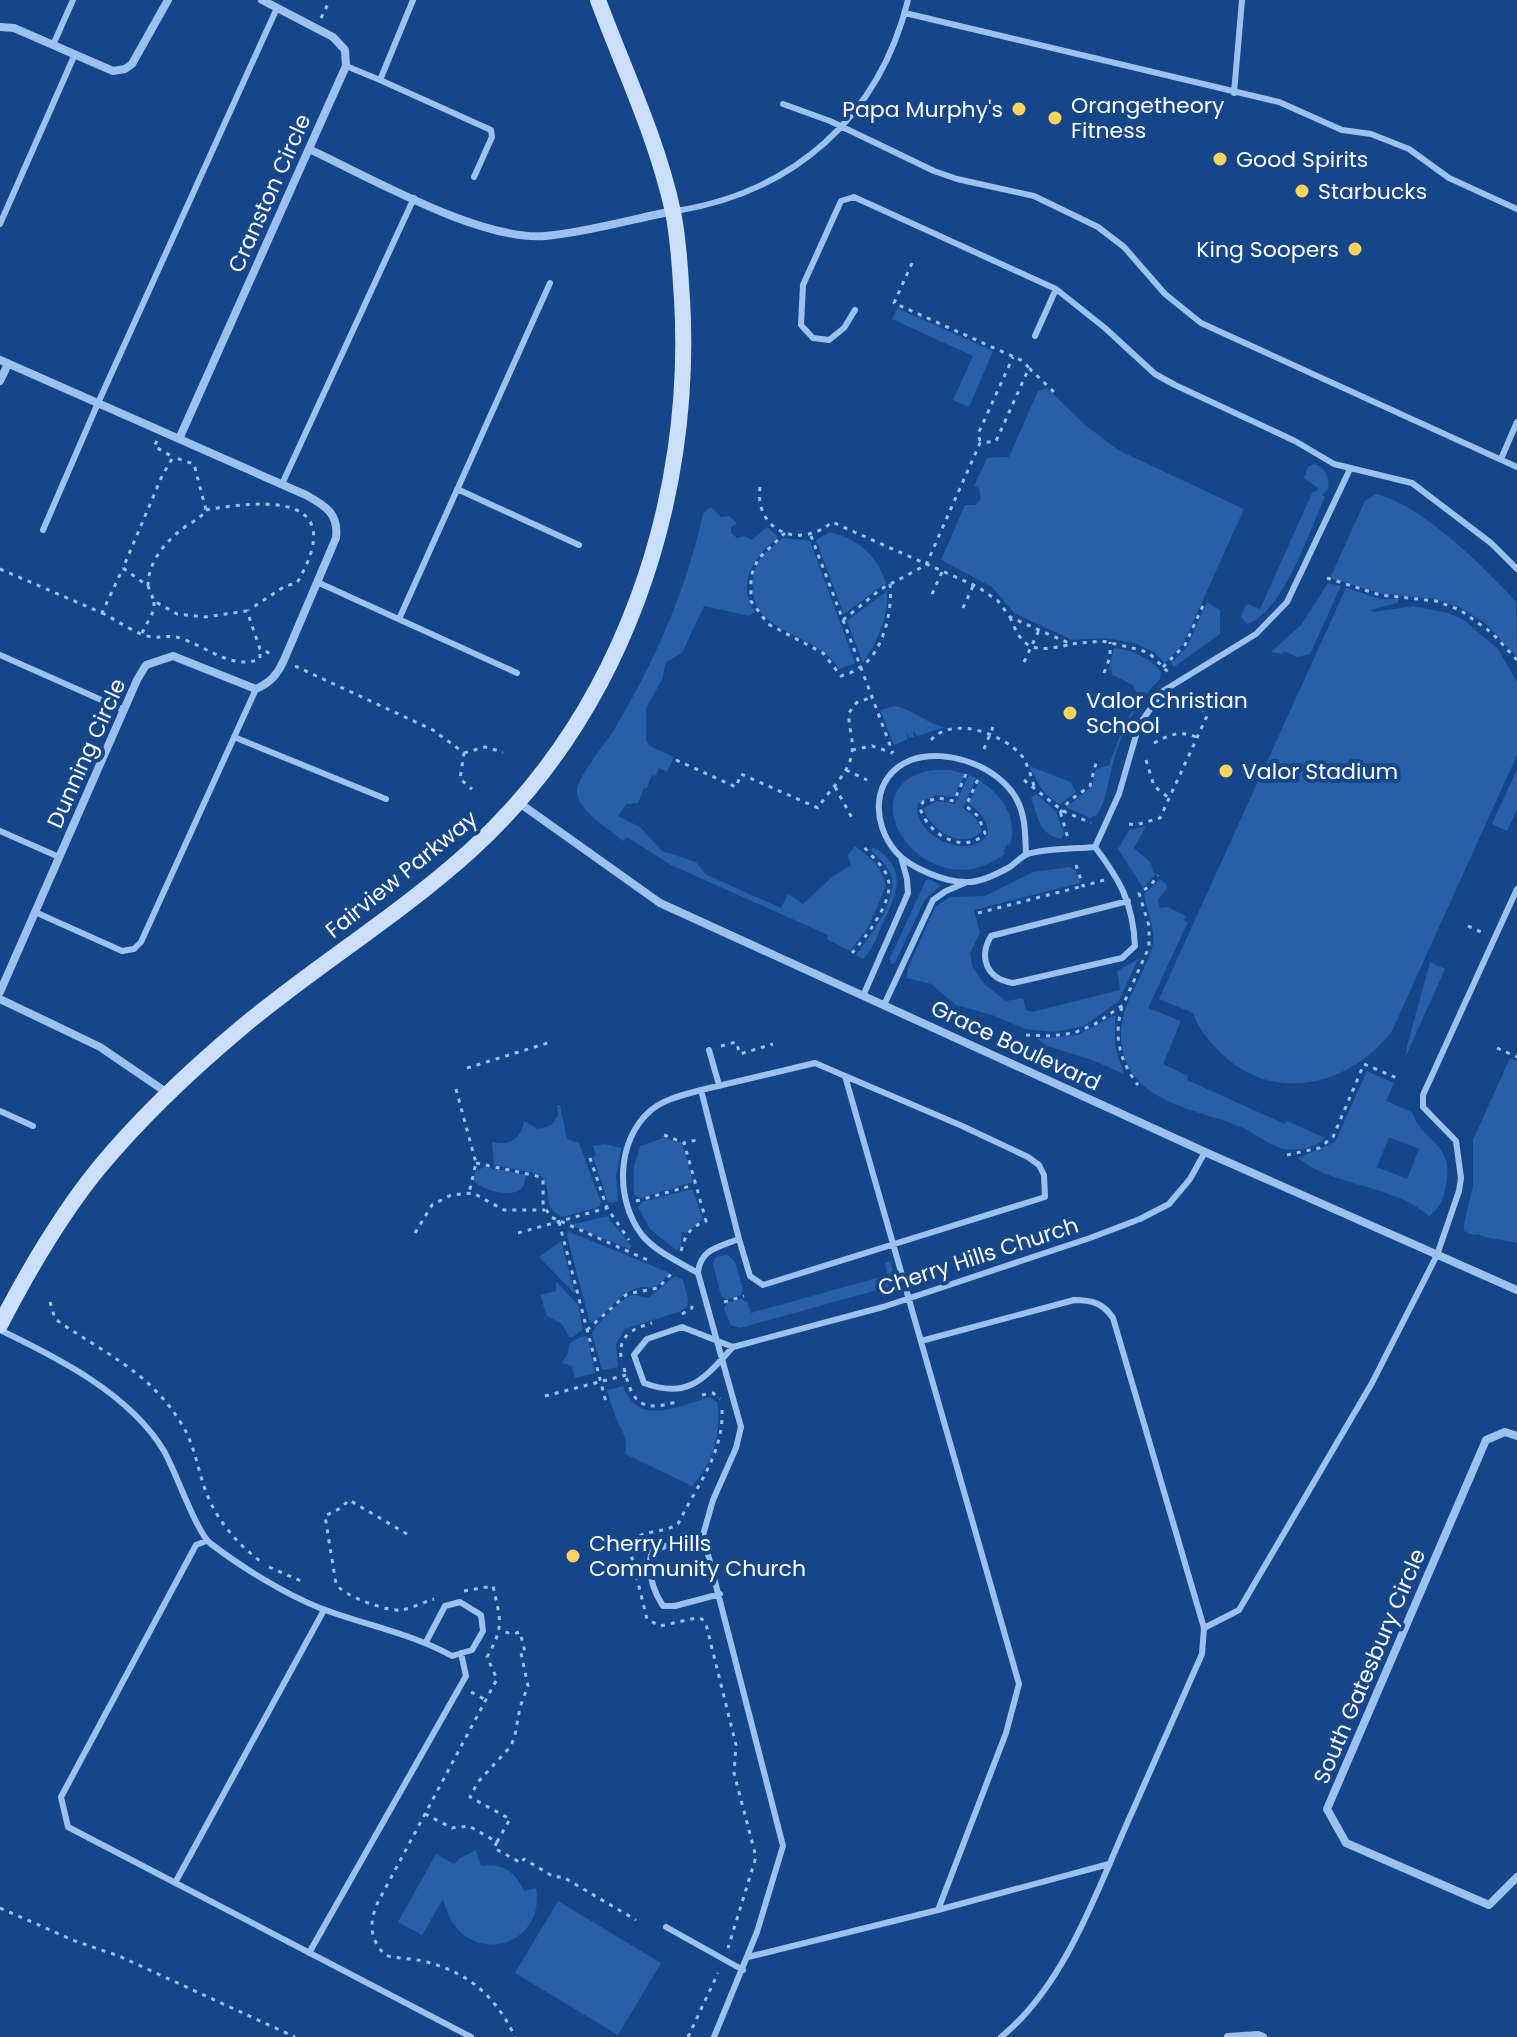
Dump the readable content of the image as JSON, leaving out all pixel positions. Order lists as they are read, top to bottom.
{
  "streets": {
    "main road": ["Fairview Parkway"],
    "street": [
      "Cranston Circle",
      "Dunning Circle",
      "Grace Boulevard",
      "South Gatesbury Circle"
    ],
    "lane": ["Cherry Hills Church"]
  },
  "crossings": [
    ["Fairview Parkway", "Grace Boulevard"],
    ["Grace Boulevard", "Cherry Hills Church"]
  ],
  "places": [
    "Papa Murphy's",
    "Orangetheory Fitness",
    "Good Spirits",
    "Starbucks",
    "King Soopers",
    "Valor Christian School",
    "Valor Stadium",
    "Cherry Hills Community Church"
  ]
}
